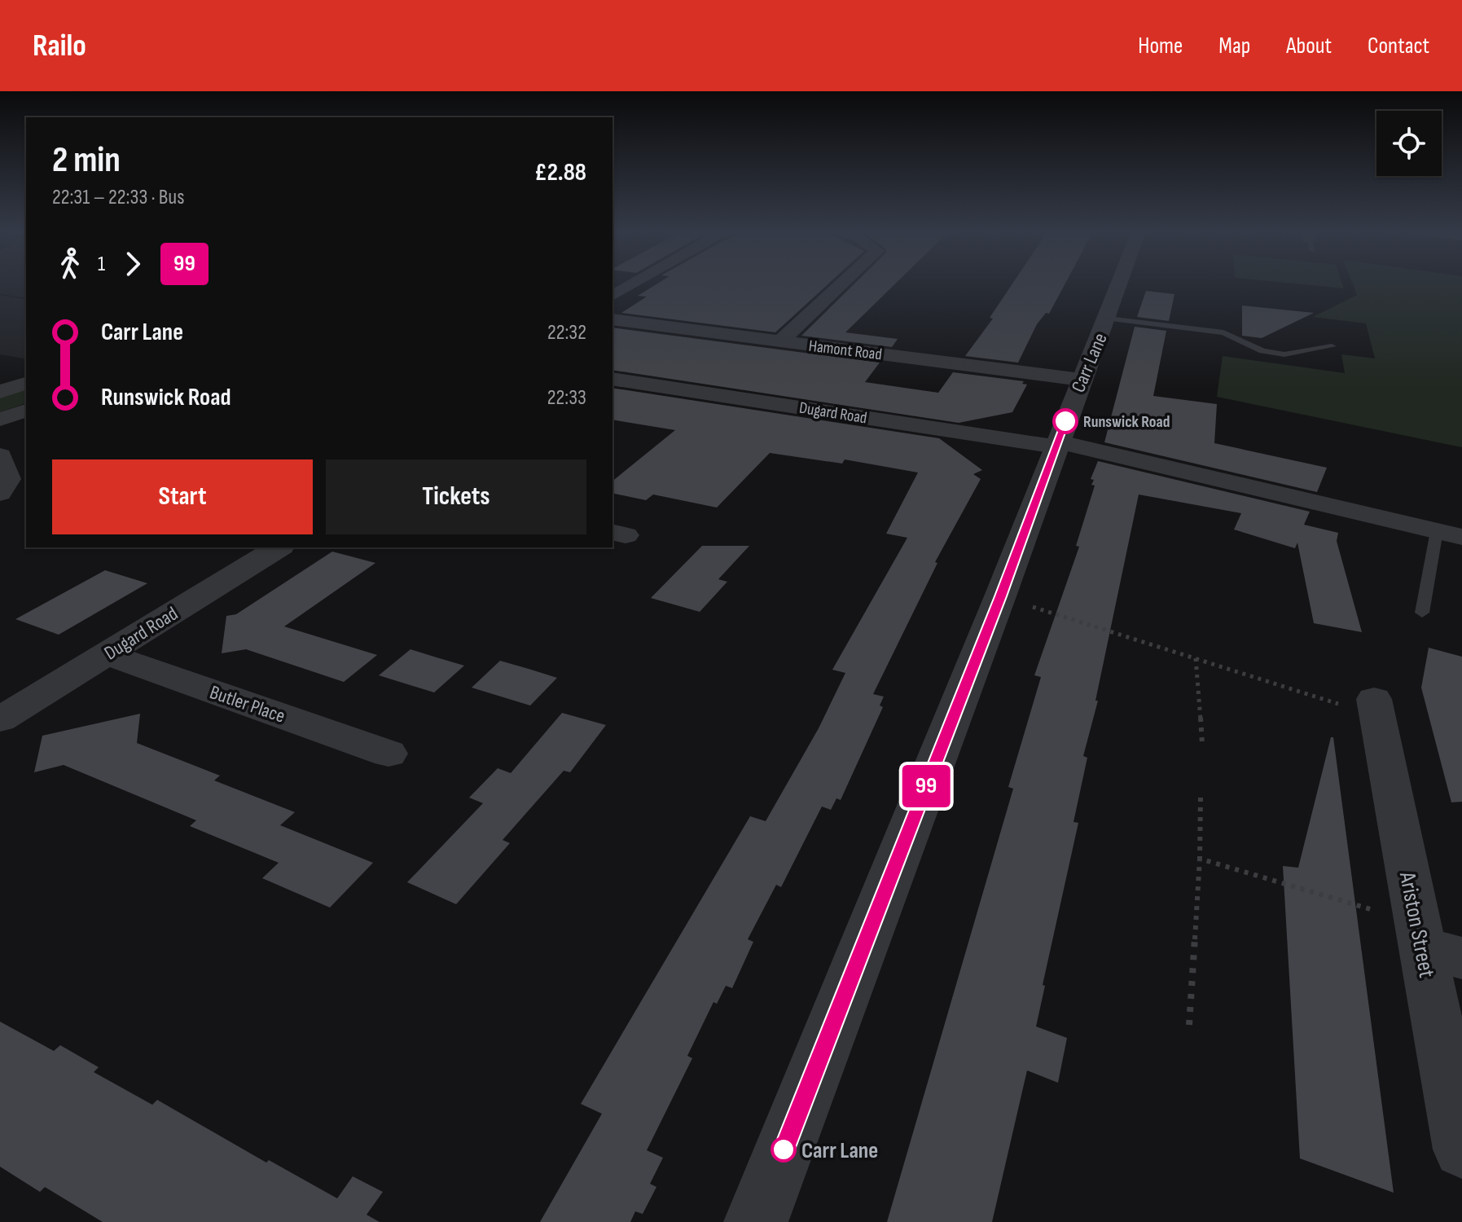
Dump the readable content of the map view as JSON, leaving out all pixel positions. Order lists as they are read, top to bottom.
{
  "streets": {
    "street": [
      "Hamont Road",
      "Carr Lane",
      "Dugard Road",
      "Butler Place",
      "Ariston Street"
    ]
  },
  "crossings": [
    ["Hamont Road", "Carr Lane"],
    ["Carr Lane", "Dugard Road"],
    ["Dugard Road", "Butler Place"]
  ],
  "places": ["Runswick Road", "Carr Lane"],
  "lines": ["bus line 99"],
  "page": {
    "header": "Railo",
    "nav": [
      "Home",
      "Map",
      "About",
      "Contact"
    ],
    "on_map": "99",
    "heading": ["2 min", "22:31 – 22:33 · Bus", "£2.88"],
    "legs": ["1", "99"],
    "list": [
      {
        "name": "Carr Lane",
        "value": "22:32"
      },
      {
        "name": "Runswick Road",
        "value": "22:33"
      }
    ],
    "buttons": ["Start", "Tickets"]
  }
}
